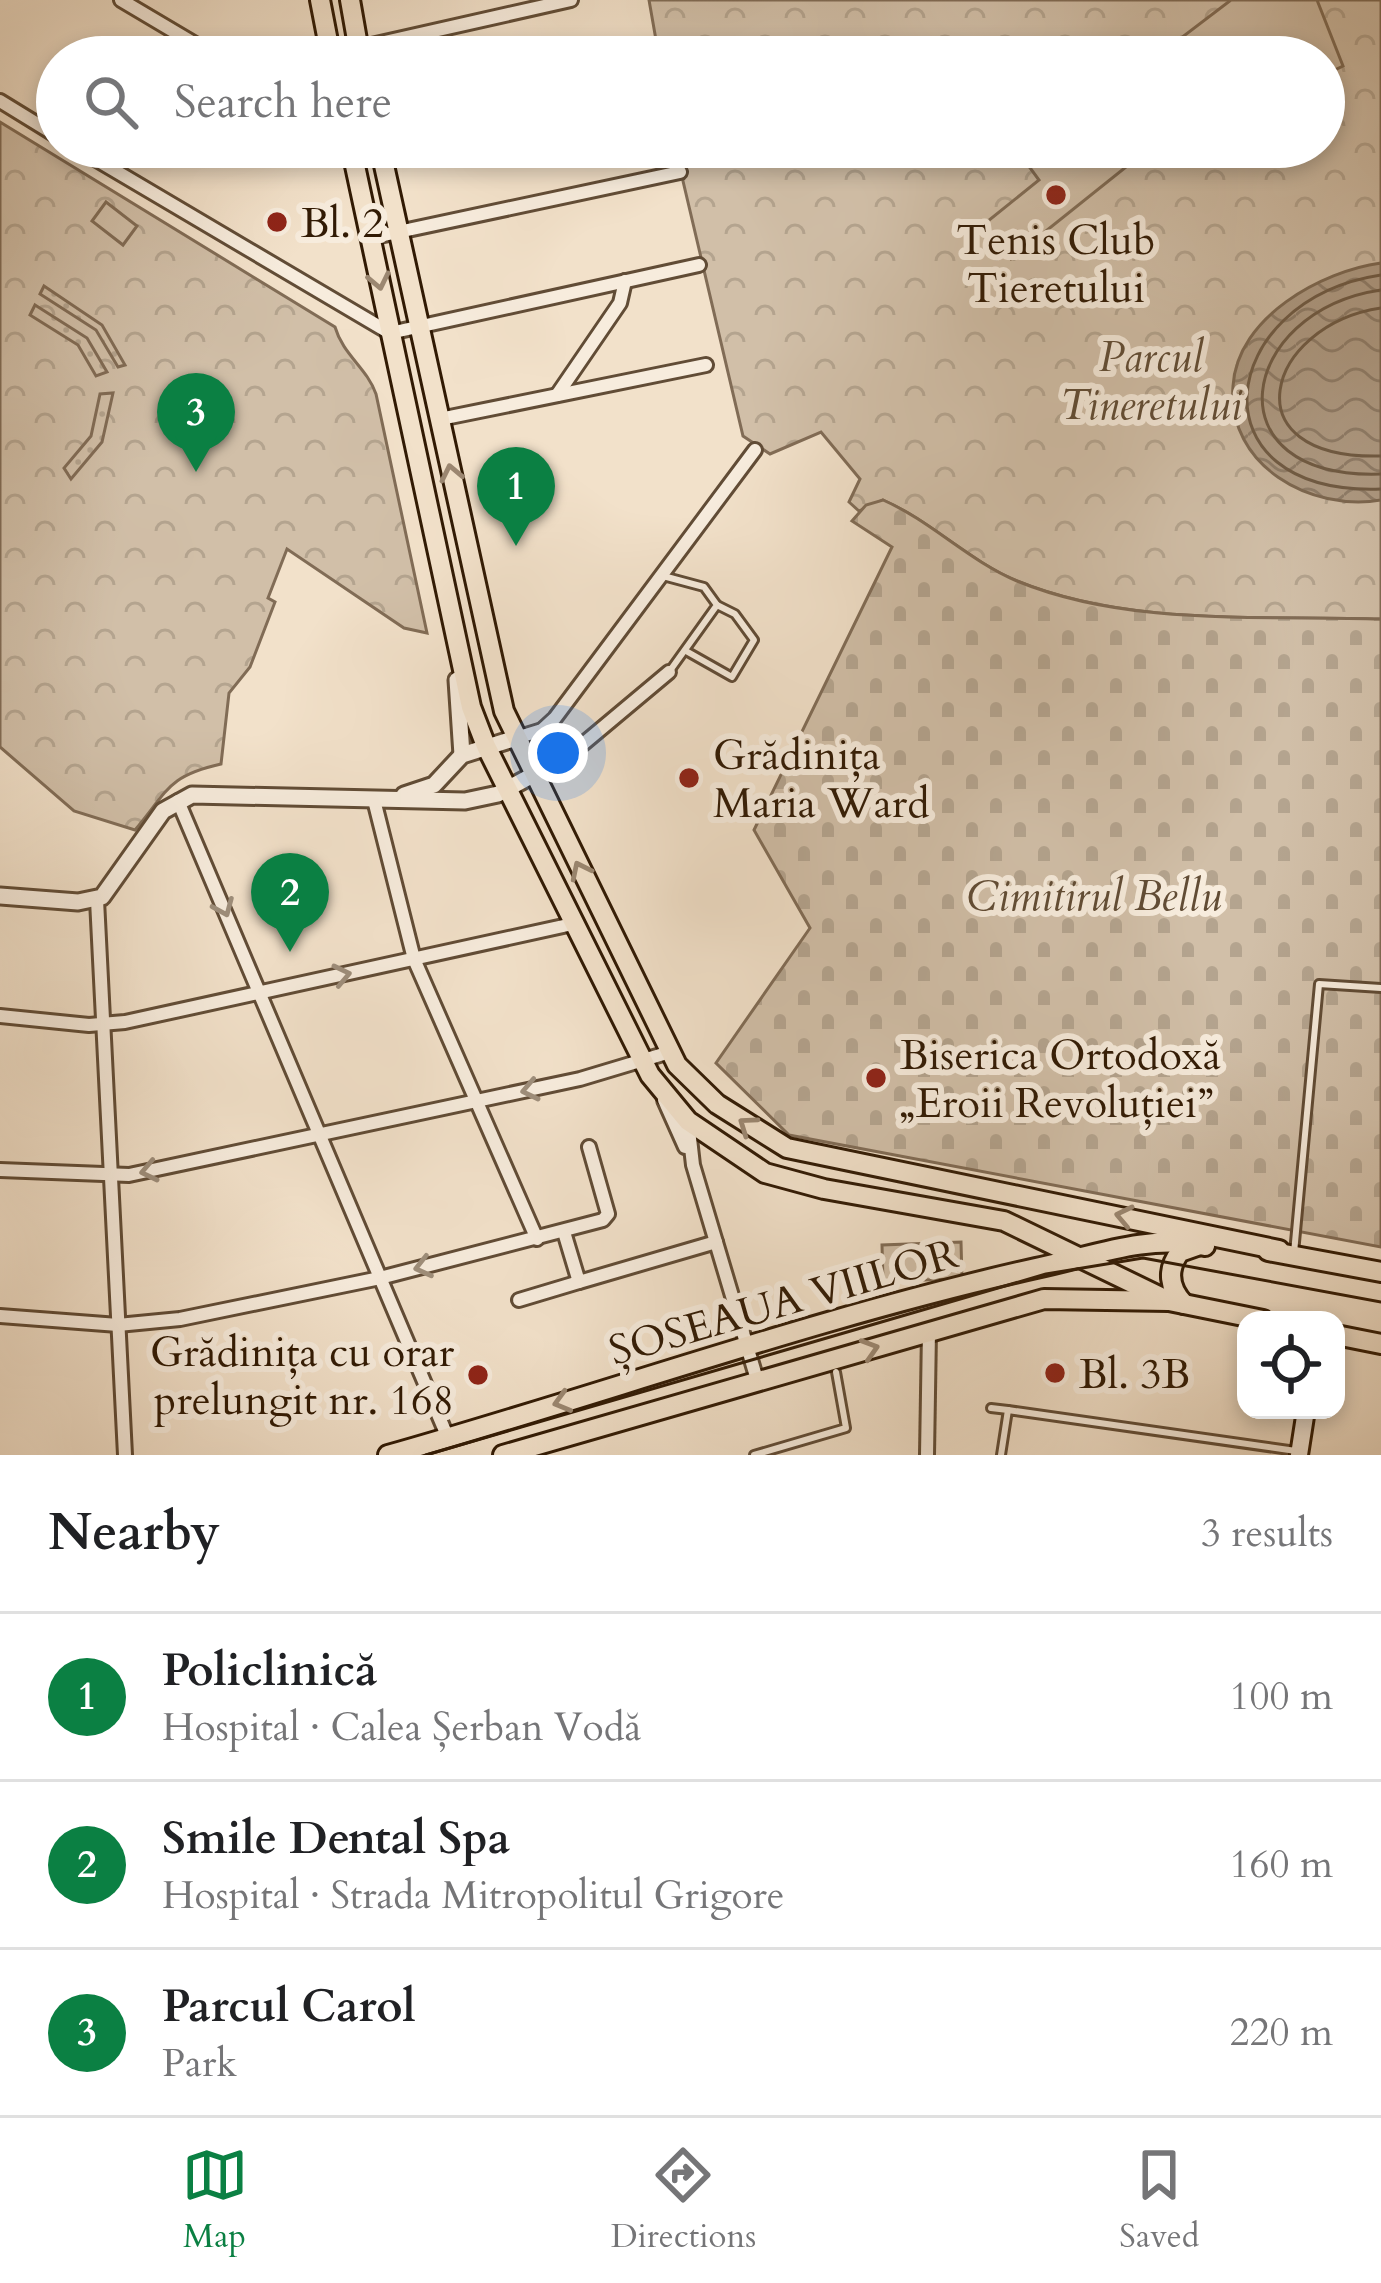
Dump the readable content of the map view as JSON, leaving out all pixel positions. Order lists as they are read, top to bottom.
{
  "streets": {
    "main road": ["ȘOSEAUA VIILOR"]
  },
  "parks": ["Parcul Tineretului", "Cimitirul Bellu"],
  "places": [
    "Tenis Club Tieretului",
    "Bl. 2",
    "Grădinița Maria Ward",
    "Biserica Ortodoxă „Eroii Revoluției”",
    "Bl. 3B",
    "Grădinița cu orar prelungit nr. 168"
  ],
  "page": {
    "search": "Search here",
    "pins": ["3", "1", "2"],
    "heading": ["Nearby", "3 results"],
    "list": [
      {
        "mark": "1",
        "name": "Policlinică",
        "note": "Hospital · Calea Șerban Vodă",
        "value": "100 m"
      },
      {
        "mark": "2",
        "name": "Smile Dental Spa",
        "note": "Hospital · Strada Mitropolitul Grigore",
        "value": "160 m"
      },
      {
        "mark": "3",
        "name": "Parcul Carol",
        "note": "Park",
        "value": "220 m"
      }
    ],
    "nav": ["Map", "Directions", "Saved"]
  }
}
